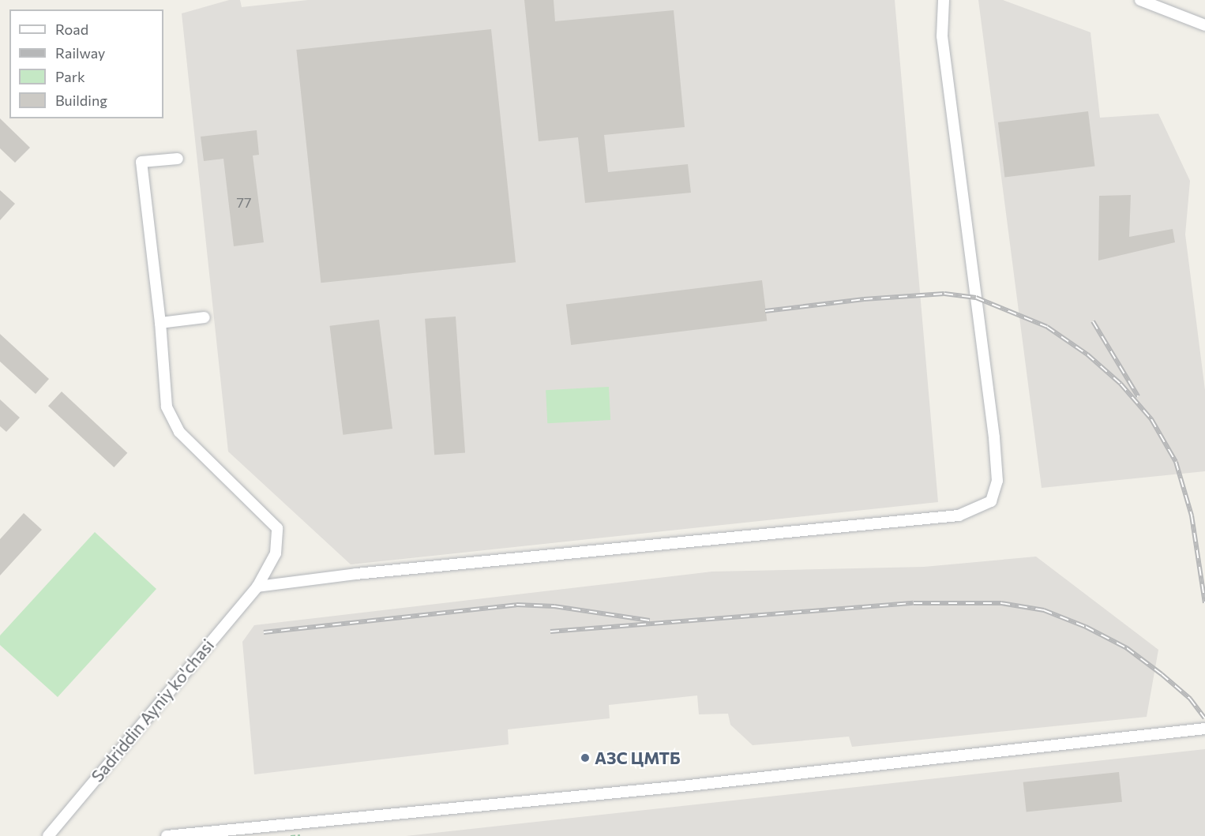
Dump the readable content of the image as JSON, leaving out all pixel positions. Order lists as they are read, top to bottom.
{
  "streets": {
    "street": ["Sadriddin Ayniy ko'chasi"]
  },
  "places": ["АЗС ЦМТБ"],
  "house_numbers": ["77"],
  "legend": [
    "Road",
    "Railway",
    "Park",
    "Building"
  ]
}
